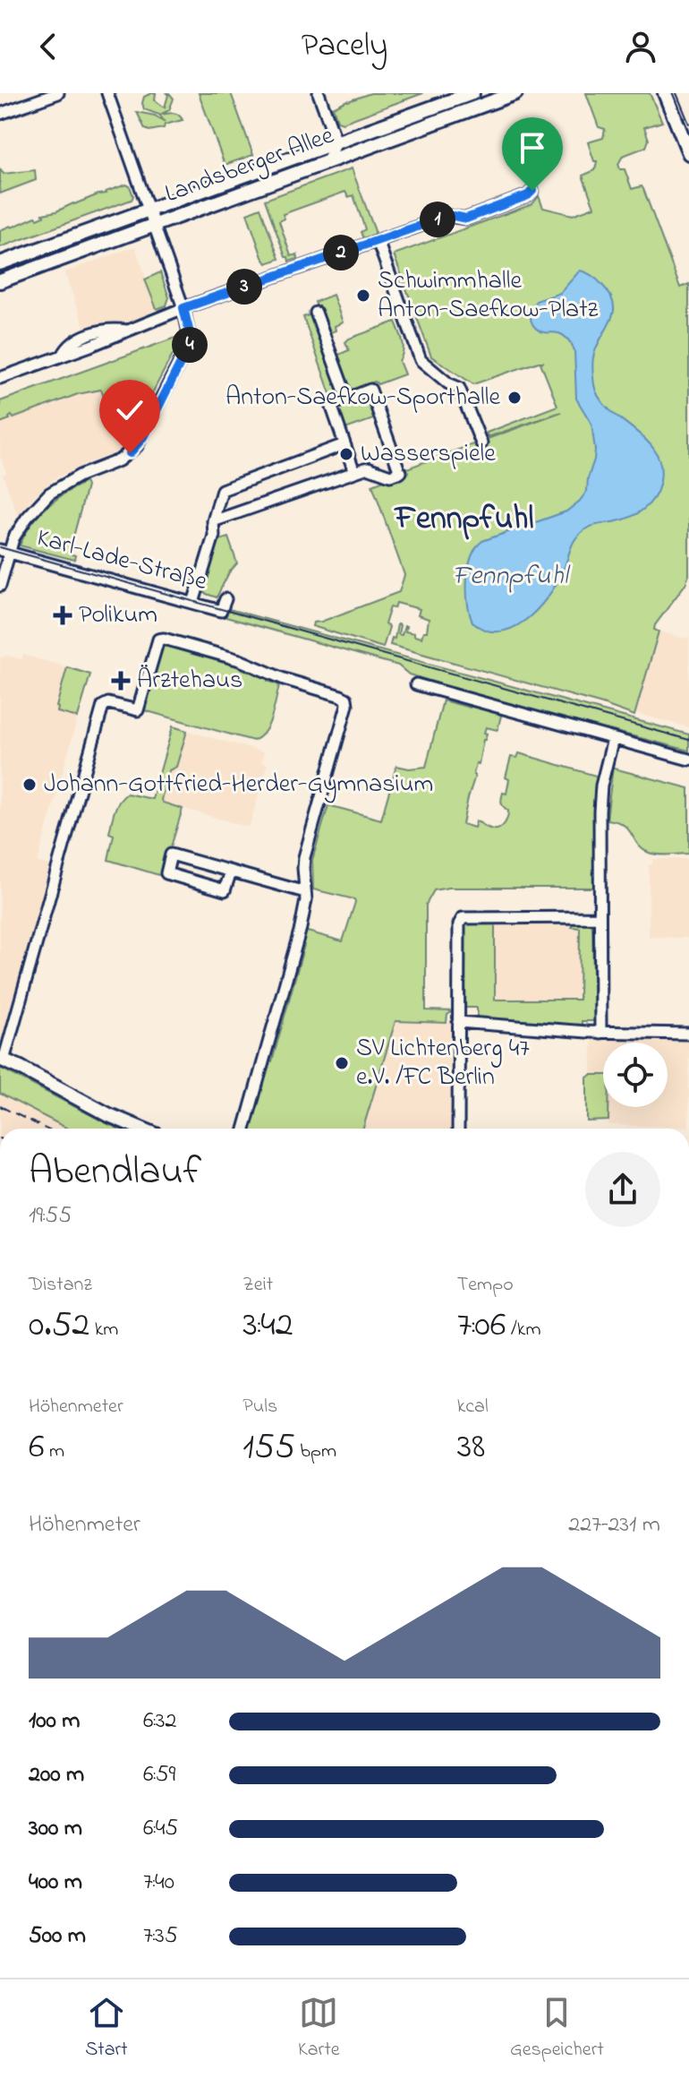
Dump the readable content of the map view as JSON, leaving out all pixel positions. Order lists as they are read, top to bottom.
{
  "streets": {
    "main road": ["Landsberger Allee"],
    "street": ["Karl-Lade-Straße"]
  },
  "districts": ["Fennpfuhl"],
  "water": ["Fennpfuhl"],
  "places": {
    "other": [
      "Schwimmhalle Anton-Saefkow-Platz",
      "Anton-Saefkow-Sporthalle",
      "Wasserspiele",
      "Johann-Gottfried-Herder-Gymnasium",
      "SV Lichtenberg 47 e.V. /FC Berlin"
    ],
    "health": ["Polikum", "Ärztehaus"]
  },
  "page": {
    "header": "Pacely",
    "pins": [
      "1",
      "2",
      "3",
      "4"
    ],
    "heading": ["Abendlauf", "19:55"],
    "stats": [
      ["Distanz", "0.52 km"],
      ["Zeit", "3:42"],
      ["Tempo", "7:06 /km"],
      ["Höhenmeter", "6 m"],
      ["Puls", "155 bpm"],
      ["kcal", "38"]
    ],
    "chart": ["Höhenmeter", "227–231 m"],
    "list": [
      {
        "name": "100 m",
        "note": "6:32"
      },
      {
        "name": "200 m",
        "note": "6:59"
      },
      {
        "name": "300 m",
        "note": "6:45"
      },
      {
        "name": "400 m",
        "note": "7:40"
      },
      {
        "name": "500 m",
        "note": "7:35"
      }
    ],
    "tabs": ["Start", "Karte", "Gespeichert"]
  }
}
